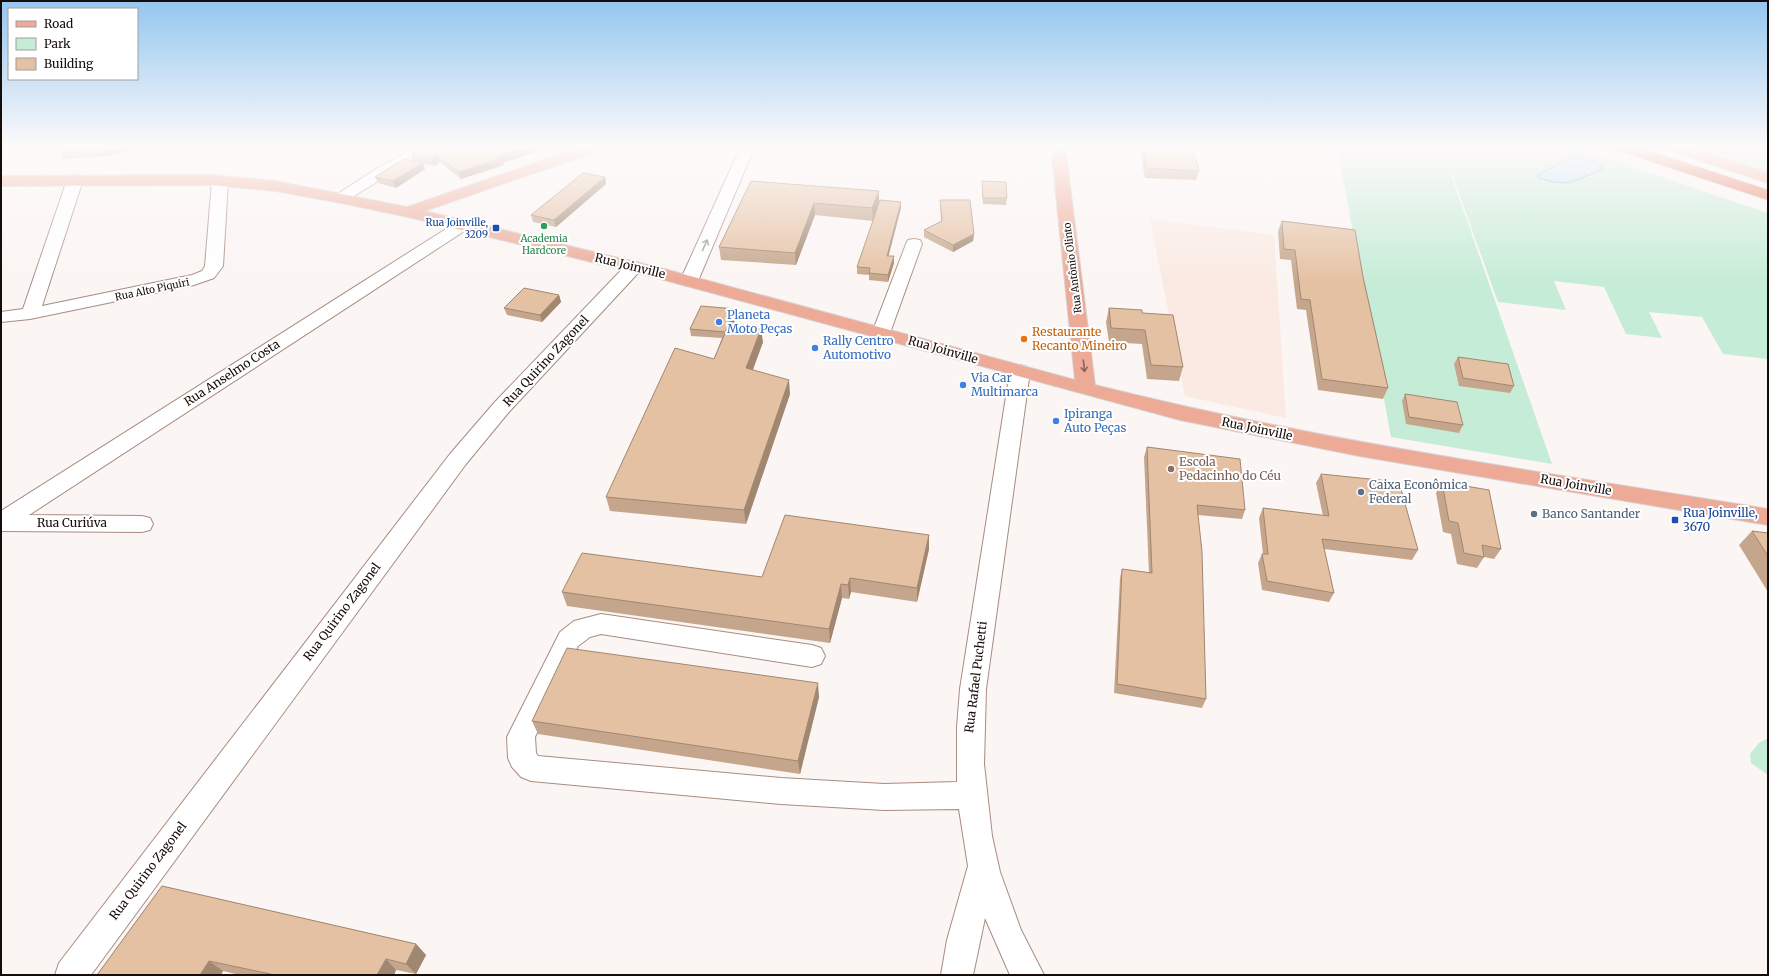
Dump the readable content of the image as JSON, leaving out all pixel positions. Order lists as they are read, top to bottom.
{
  "streets": {
    "main road": ["Rua Joinville", "Rua Antônio Olinto"],
    "street": [
      "Rua Alto Piquiri",
      "Rua Quirino Zagonel",
      "Rua Anselmo Costa",
      "Rua Curiúva",
      "Rua Rafael Puchetti"
    ]
  },
  "crossings": [
    ["Rua Joinville", "Rua Antônio Olinto"],
    ["Rua Joinville", "Rua Quirino Zagonel"],
    ["Rua Joinville", "Rua Anselmo Costa"],
    ["Rua Joinville", "Rua Rafael Puchetti"],
    ["Rua Anselmo Costa", "Rua Curiúva"]
  ],
  "one_way": ["Rua Antônio Olinto"],
  "places": {
    "other": [
      "Academia Hardcore",
      "Planeta Moto Peças",
      "Restaurante Recanto Mineiro",
      "Rally Centro Automotivo",
      "Via Car Multimarca",
      "Ipiranga Auto Peças",
      "Escola Pedacinho do Céu",
      "Caixa Econômica Federal",
      "Banco Santander"
    ],
    "transit": ["Rua Joinville, 3209", "Rua Joinville, 3670"]
  },
  "legend": ["Road", "Park", "Building"]
}
